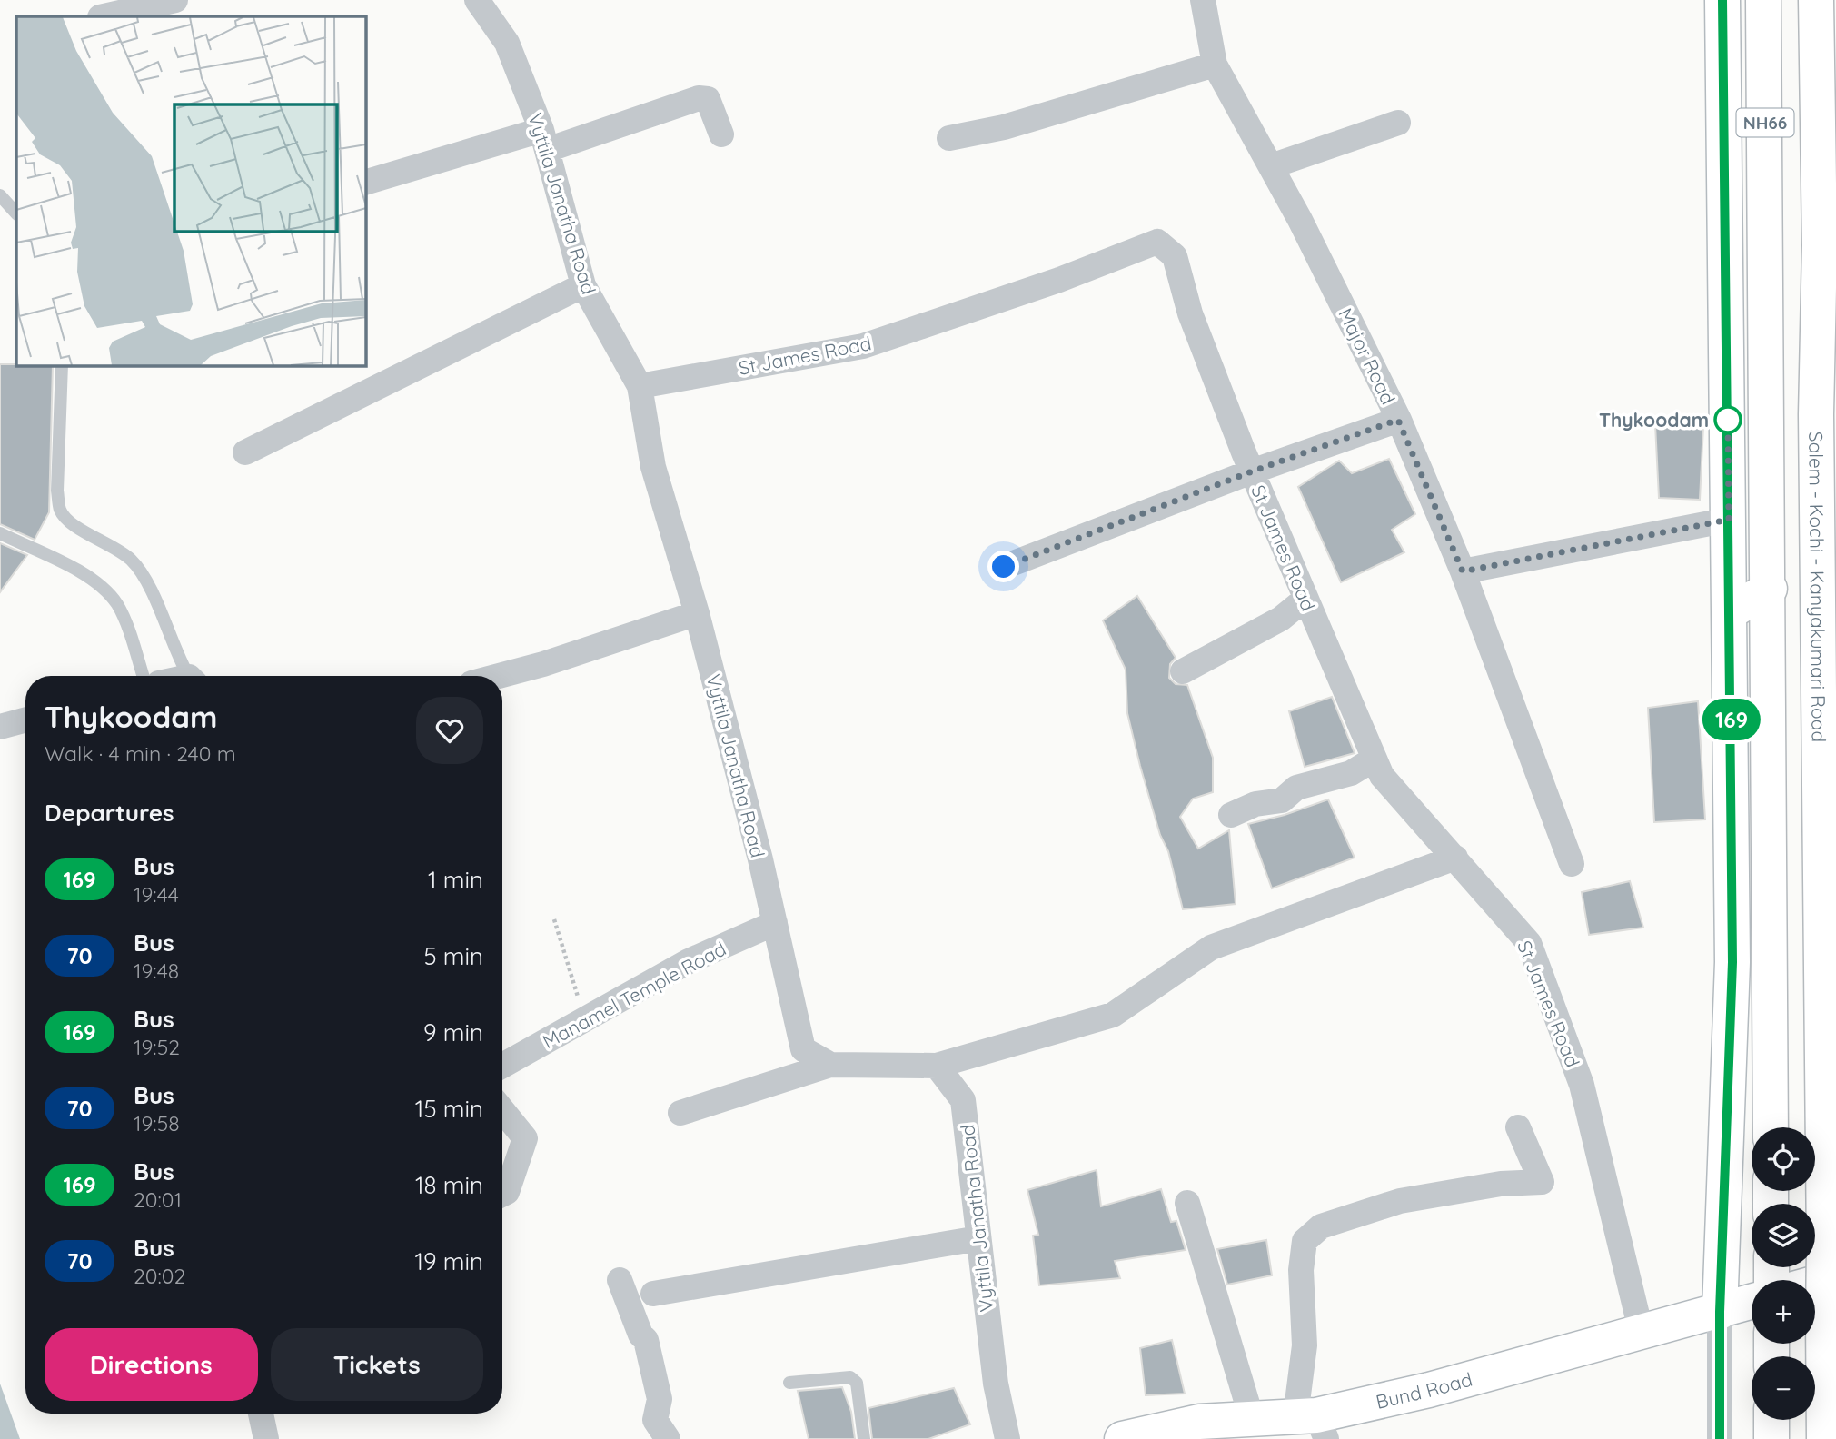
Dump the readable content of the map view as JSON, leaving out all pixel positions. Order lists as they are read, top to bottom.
{
  "streets": {
    "main road": ["NH66", "Salem - Kochi - Kanyakumari Road", "Bund Road"],
    "street": [
      "Vyttila Janatha Road",
      "St James Road",
      "Major Road",
      "Manamel Temple Road"
    ]
  },
  "crossings": [
    ["Vyttila Janatha Road", "St James Road"],
    ["Vyttila Janatha Road", "Manamel Temple Road"],
    ["St James Road", "Bund Road"]
  ],
  "places": ["Thykoodam"],
  "lines": ["bus line 169"],
  "page": {
    "on_map": "169",
    "heading": [
      ["Thykoodam", "Walk · 4 min · 240 m"],
      "Departures"
    ],
    "list": [
      {
        "mark": "169",
        "name": "Bus",
        "note": "19:44",
        "value": "1 min"
      },
      {
        "mark": "70",
        "name": "Bus",
        "note": "19:48",
        "value": "5 min"
      },
      {
        "mark": "169",
        "name": "Bus",
        "note": "19:52",
        "value": "9 min"
      },
      {
        "mark": "70",
        "name": "Bus",
        "note": "19:58",
        "value": "15 min"
      },
      {
        "mark": "169",
        "name": "Bus",
        "note": "20:01",
        "value": "18 min"
      },
      {
        "mark": "70",
        "name": "Bus",
        "note": "20:02",
        "value": "19 min"
      }
    ],
    "map_buttons": ["+", "−"],
    "buttons": ["Directions", "Tickets"]
  }
}
